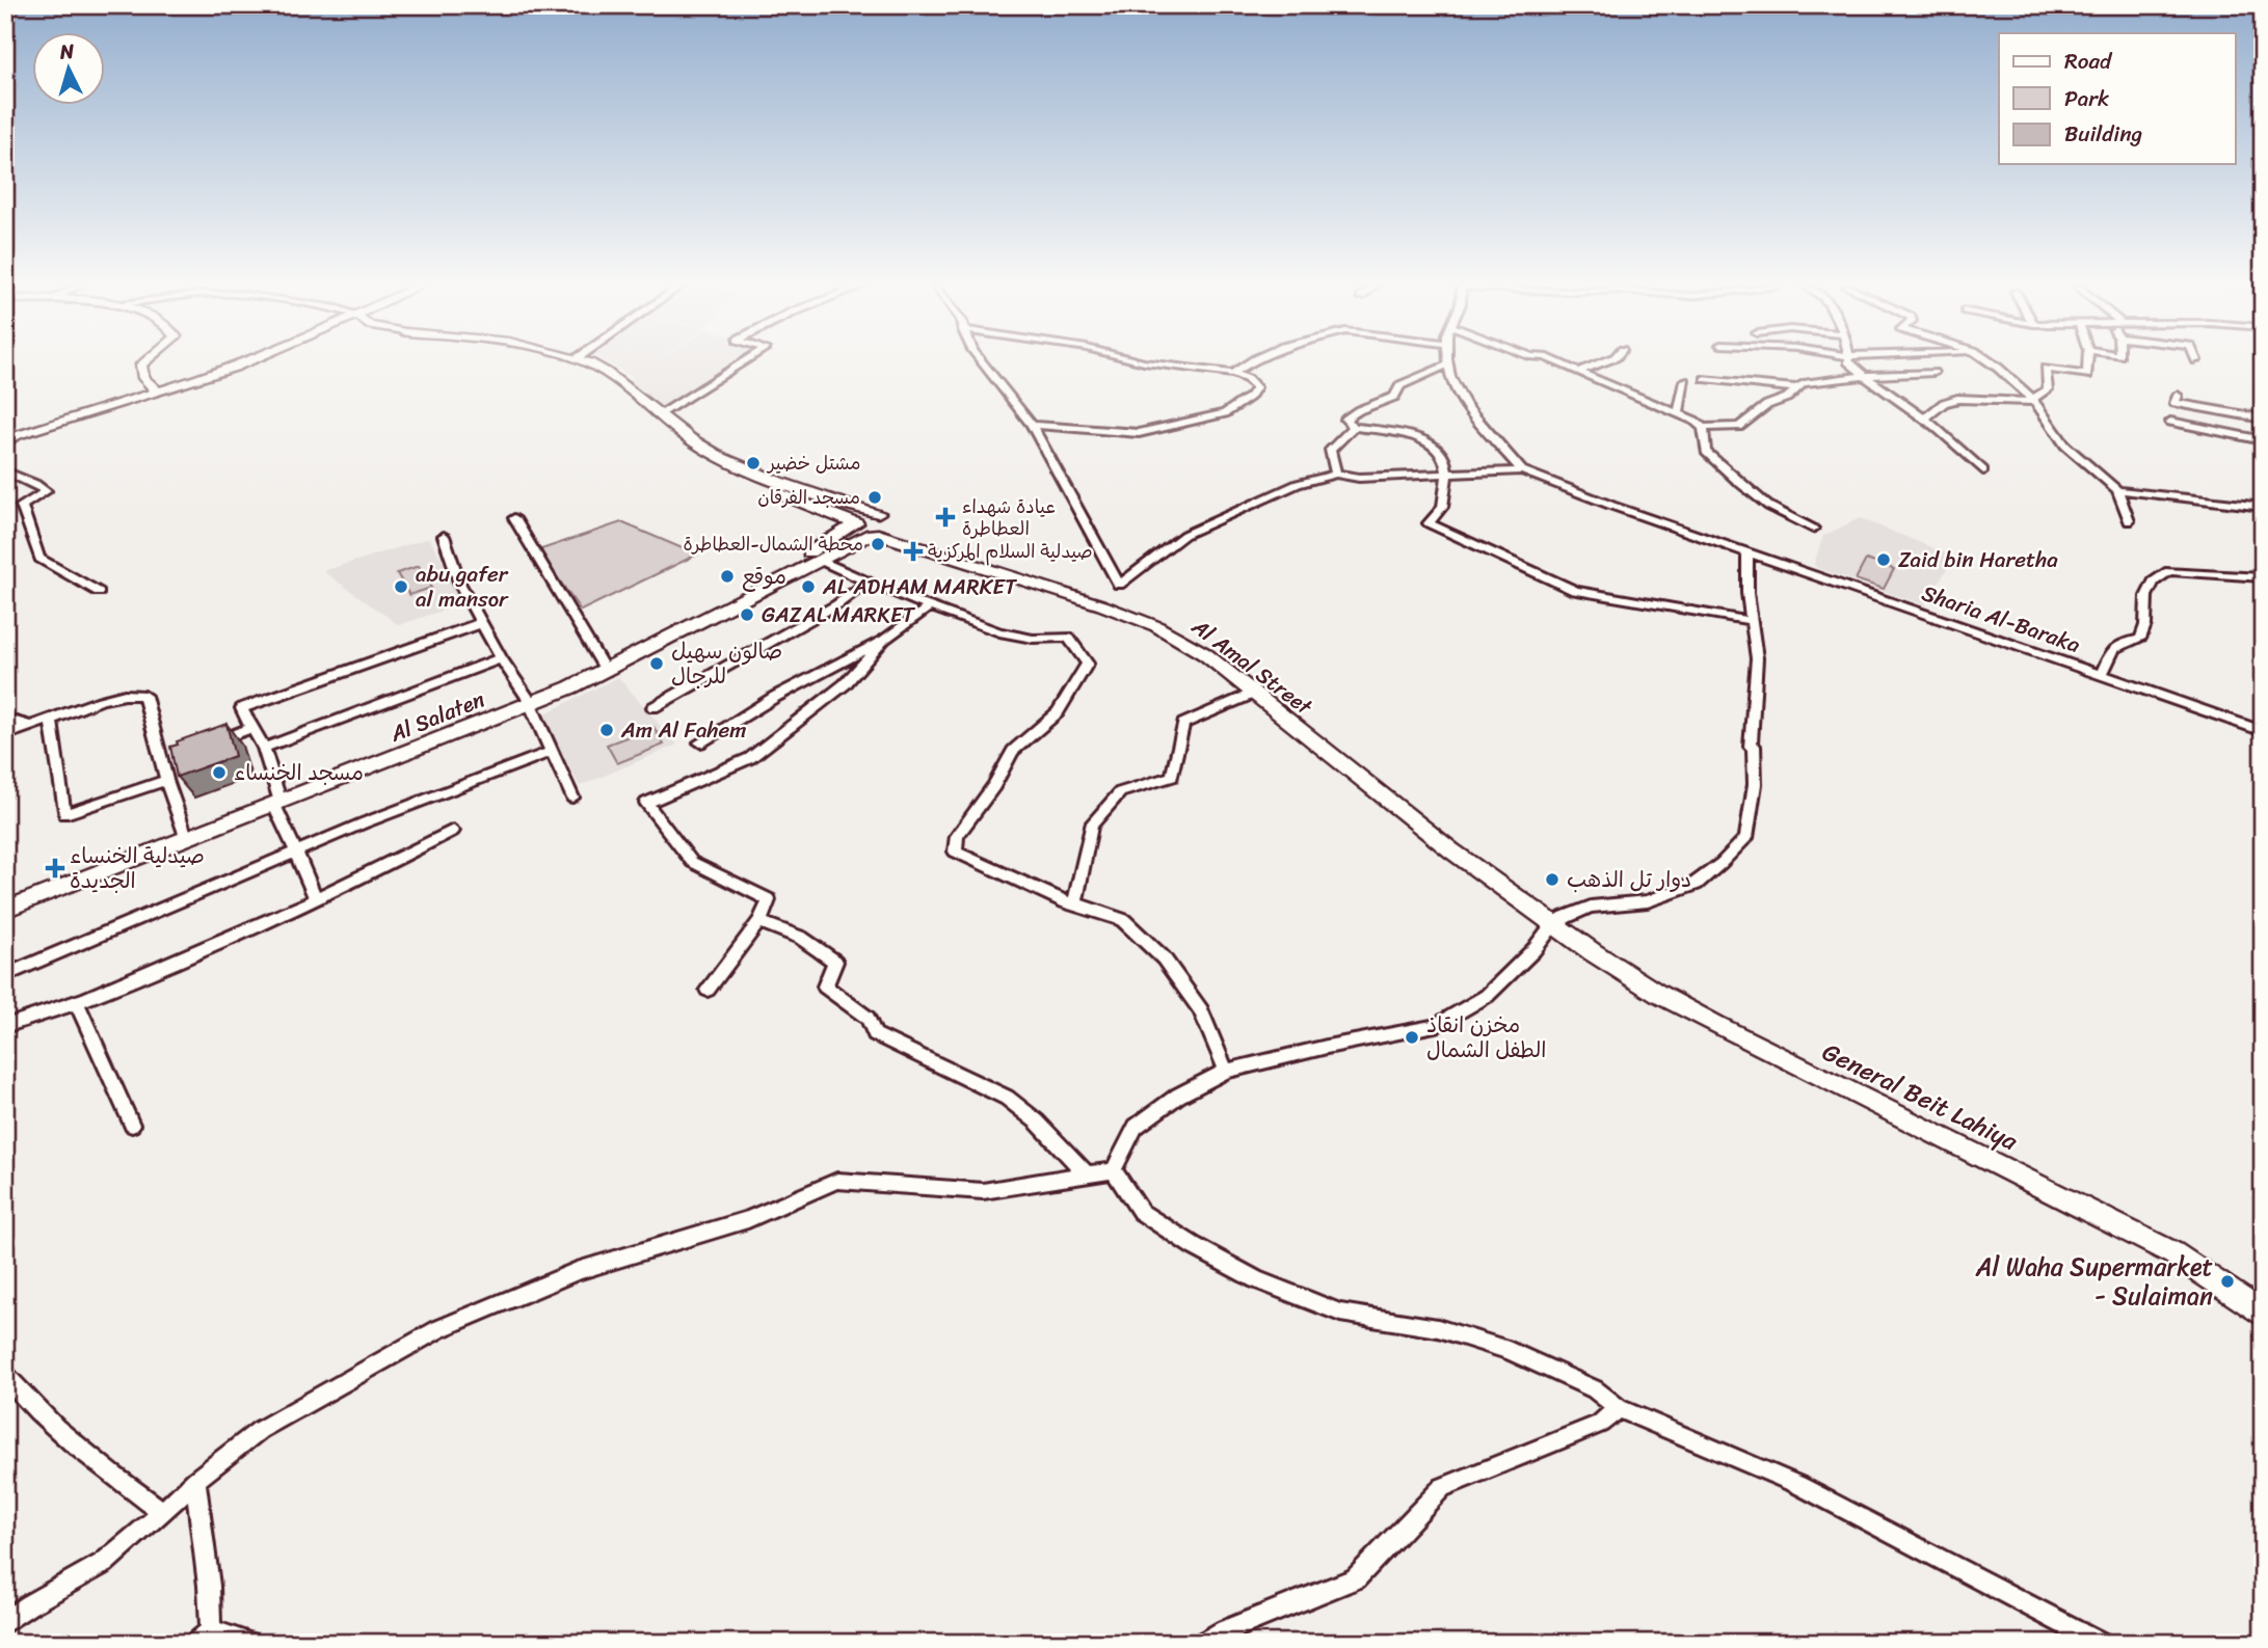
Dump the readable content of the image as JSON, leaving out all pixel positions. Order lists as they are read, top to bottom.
{
  "streets": {
    "main road": ["Al Amal Street", "Al Salaten", "General Beit Lahiya"],
    "street": ["Sharia Al-Baraka"]
  },
  "crossings": [
    ["Al Amal Street", "Al Salaten"],
    ["Al Amal Street", "General Beit Lahiya"]
  ],
  "places": {
    "other": [
      "مشتل خضير",
      "مسجد الفرقان",
      "محطة الشمال-العطاطرة",
      "Zaid bin Haretha",
      "موقع",
      "abu gafer al mansor",
      "AL ADHAM MARKET",
      "GAZAL MARKET",
      "صالون سهيل للرجال",
      "Am Al Fahem",
      "مسجد الخنساء",
      "دوار تل الذهب",
      "مخزن انقاذ الطفل الشمال",
      "Al Waha Supermarket - Sulaiman"
    ],
    "health": ["عيادة شهداء العطاطرة", "صيدلية السلام المركزية", "صيدلية الخنساء الجديدة"]
  },
  "legend": ["Road", "Park", "Building"],
  "north": "top"
}
